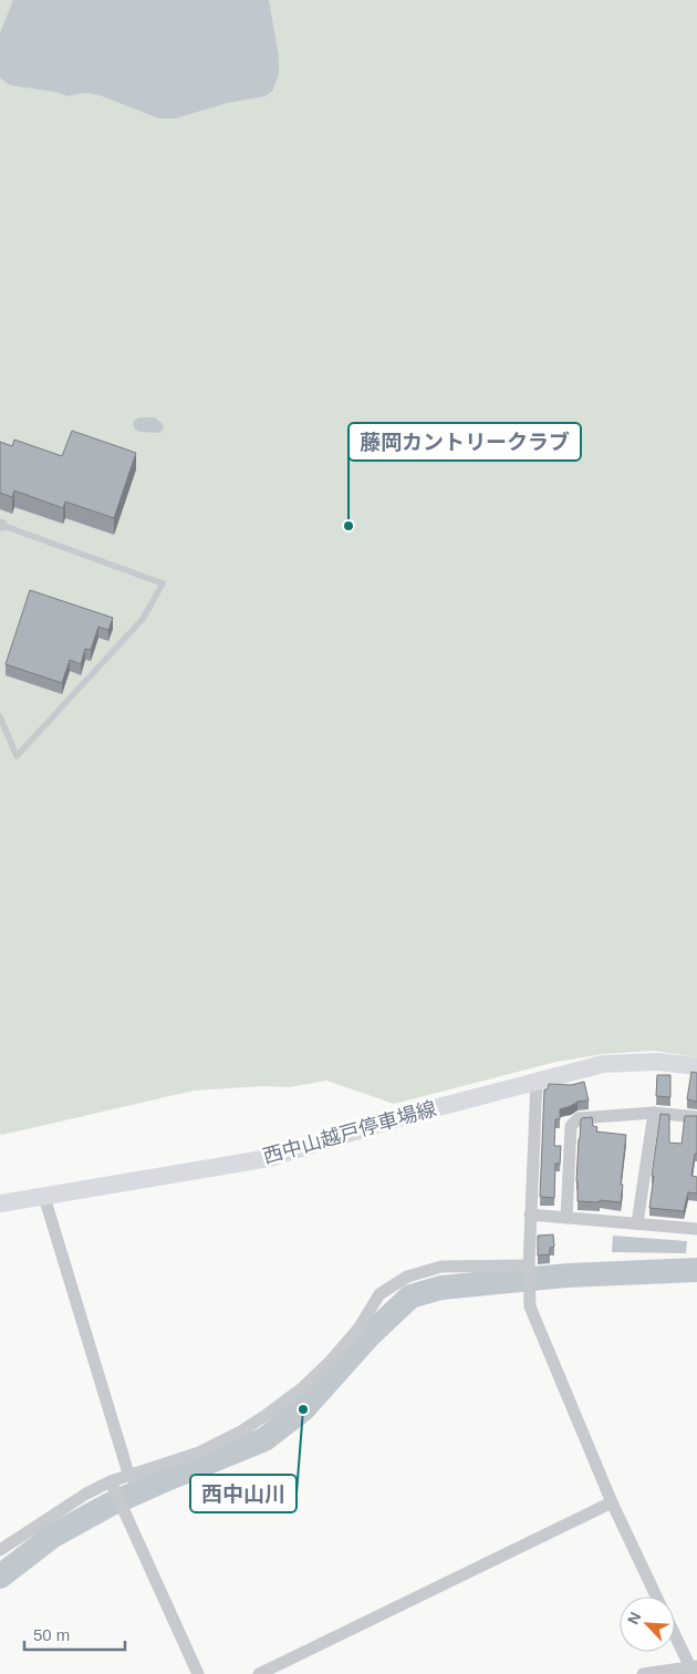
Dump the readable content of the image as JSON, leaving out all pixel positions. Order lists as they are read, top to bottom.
{
  "streets": {
    "main road": ["西中山越戸停車場線"]
  },
  "places": ["藤岡カントリークラブ", "西中山川"],
  "scale_bar": "50 m",
  "north": "top left"
}
